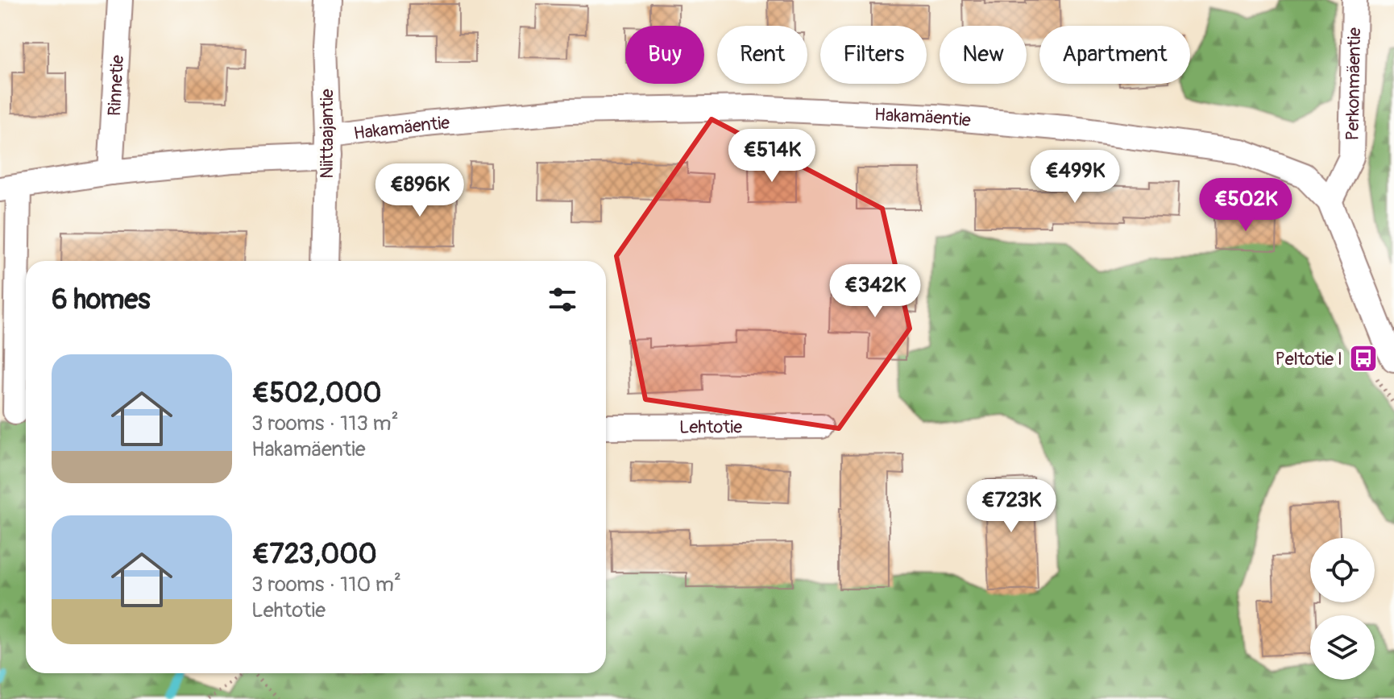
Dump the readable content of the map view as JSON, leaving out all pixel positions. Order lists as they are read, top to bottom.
{
  "streets": {
    "street": [
      "Perkonmäentie",
      "Rinnetie",
      "Hakamäentie",
      "Niittaajantie",
      "Lehtotie"
    ]
  },
  "crossings": [
    ["Perkonmäentie", "Hakamäentie"],
    ["Rinnetie", "Hakamäentie"],
    ["Hakamäentie", "Niittaajantie"]
  ],
  "places": {
    "bus stop": ["Peltotie I"]
  },
  "page": {
    "chip": [
      "Buy",
      "Rent",
      "Filters",
      "New",
      "Apartment"
    ],
    "price": [
      "€514K",
      "€499K",
      "€896K",
      "€502K",
      "€342K",
      "€723K"
    ],
    "heading": "6 homes",
    "list": [
      {
        "name": "€502,000",
        "note": "3 rooms · 113 m² · Hakamäentie"
      },
      {
        "name": "€723,000",
        "note": "3 rooms · 110 m² · Lehtotie"
      }
    ]
  }
}
